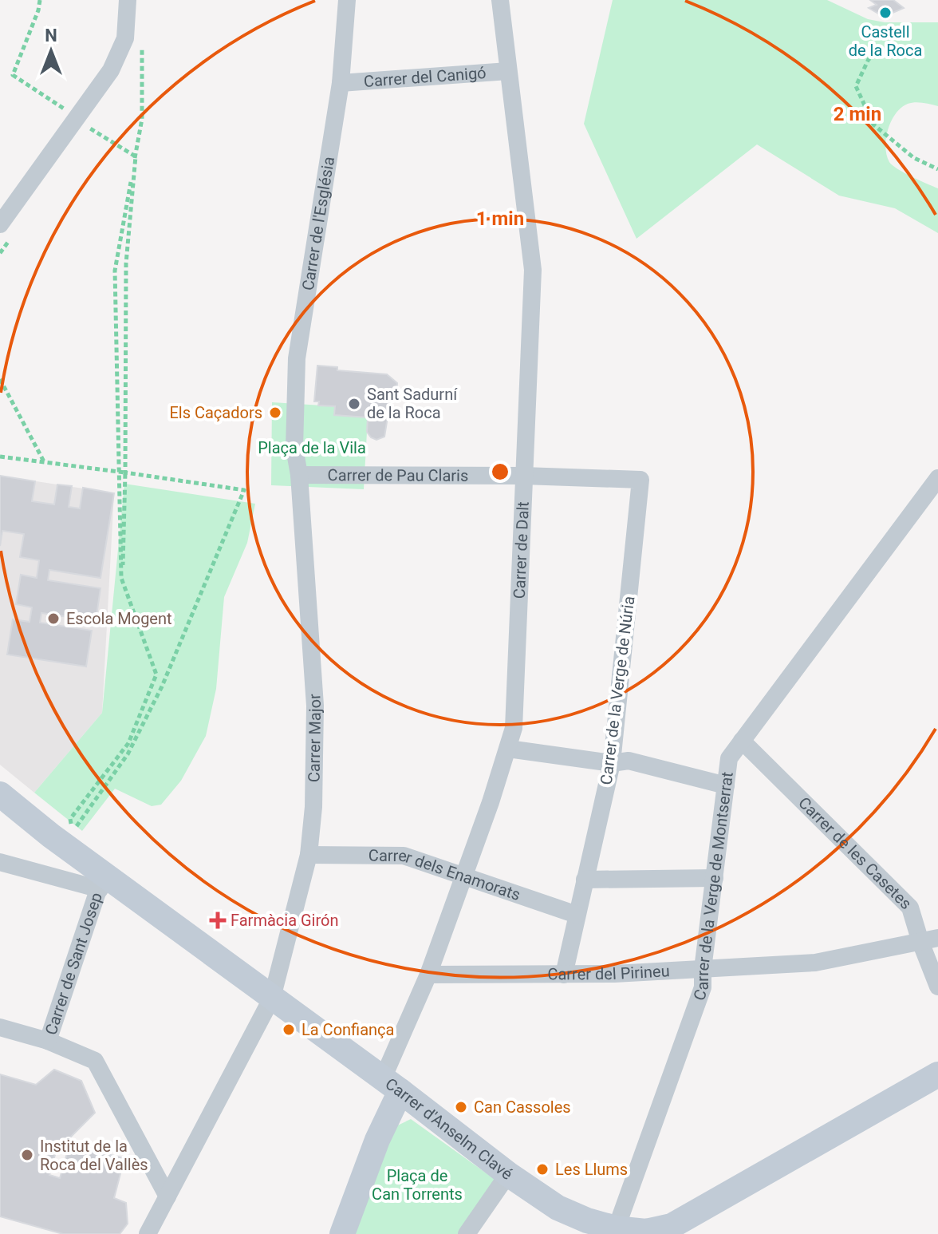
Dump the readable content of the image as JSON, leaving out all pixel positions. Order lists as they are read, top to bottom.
{
  "streets": {
    "street": [
      "Carrer del Canigó",
      "Carrer de l'Església",
      "Carrer de Pau Claris",
      "Carrer de Dalt",
      "Carrer de la Verge de Núria",
      "Carrer Major",
      "Carrer de les Casetes",
      "Carrer dels Enamorats",
      "Carrer de la Verge de Montserrat",
      "Carrer de Sant Josep",
      "Carrer del Pirineu",
      "Carrer d'Anselm Clavé"
    ]
  },
  "crossings": [
    ["Carrer del Canigó", "Carrer de l'Església"],
    ["Carrer del Canigó", "Carrer de Dalt"],
    ["Carrer de l'Església", "Carrer de Pau Claris"],
    ["Carrer de l'Església", "Carrer Major"],
    ["Carrer de Pau Claris", "Carrer de Dalt"],
    ["Carrer de Pau Claris", "Carrer de la Verge de Núria"],
    ["Carrer de Pau Claris", "Carrer Major"],
    ["Carrer de Dalt", "Carrer dels Enamorats"],
    ["Carrer de Dalt", "Carrer del Pirineu"],
    ["Carrer de Dalt", "Carrer d'Anselm Clavé"],
    ["Carrer de la Verge de Núria", "Carrer dels Enamorats"],
    ["Carrer de la Verge de Núria", "Carrer del Pirineu"],
    ["Carrer Major", "Carrer dels Enamorats"],
    ["Carrer Major", "Carrer de Sant Josep"],
    ["Carrer Major", "Carrer d'Anselm Clavé"],
    ["Carrer de les Casetes", "Carrer de la Verge de Montserrat"],
    ["Carrer de les Casetes", "Carrer del Pirineu"],
    ["Carrer de la Verge de Montserrat", "Carrer del Pirineu"],
    ["Carrer de la Verge de Montserrat", "Carrer d'Anselm Clavé"],
    ["Carrer de Sant Josep", "Carrer d'Anselm Clavé"]
  ],
  "parks": ["Plaça de la Vila", "Plaça de Can Torrents"],
  "places": {
    "other": [
      "Castell de la Roca",
      "Sant Sadurní de la Roca",
      "Els Caçadors",
      "Escola Mogent",
      "La Confiança",
      "Can Cassoles",
      "Institut de la Roca del Vallès",
      "Les Llums"
    ],
    "health": ["Farmàcia Girón"]
  },
  "north": "top",
  "rings": ["2 min", "1 min"]
}
